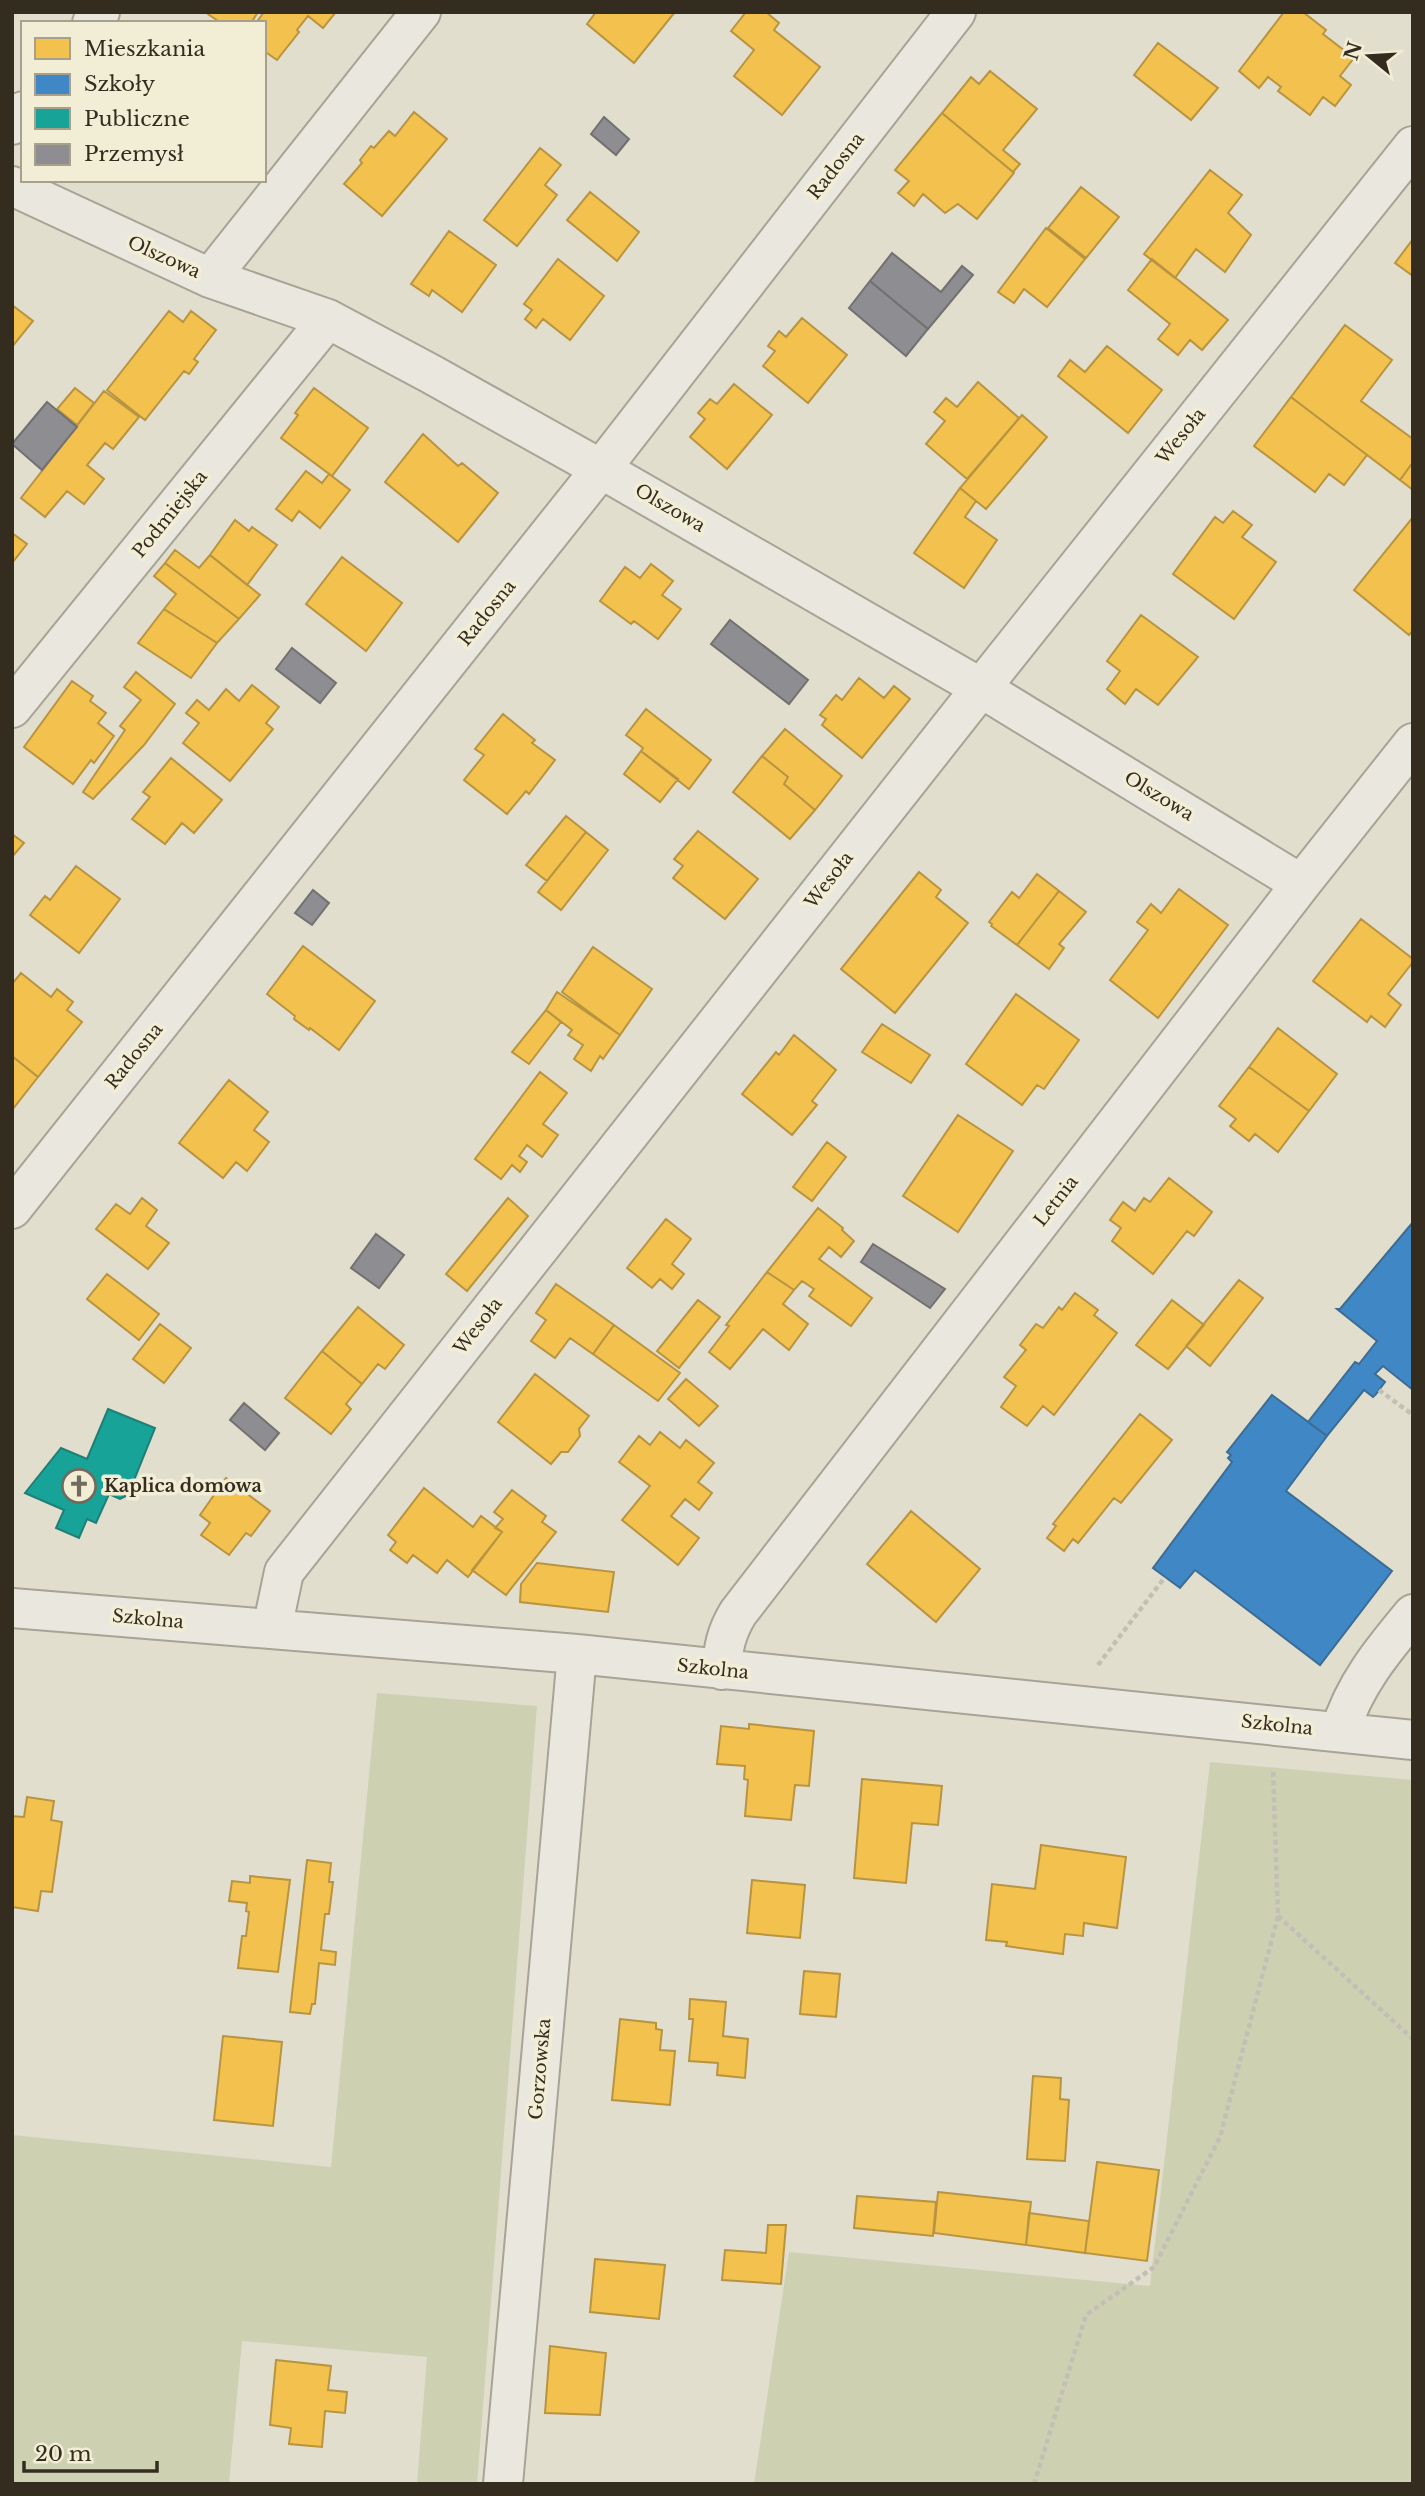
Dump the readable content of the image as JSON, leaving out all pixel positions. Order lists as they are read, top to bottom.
{
  "streets": {
    "street": [
      "Radosna",
      "Olszowa",
      "Wesoła",
      "Podmiejska",
      "Letnia",
      "Szkolna",
      "Gorzowska"
    ]
  },
  "crossings": [
    ["Radosna", "Olszowa"],
    ["Olszowa", "Wesoła"],
    ["Olszowa", "Podmiejska"],
    ["Olszowa", "Letnia"],
    ["Wesoła", "Szkolna"],
    ["Letnia", "Szkolna"],
    ["Szkolna", "Gorzowska"]
  ],
  "places": {
    "church": ["Kaplica domowa"]
  },
  "legend": [
    "Mieszkania",
    "Szkoły",
    "Publiczne",
    "Przemysł"
  ],
  "scale_bar": "20 m",
  "north": "left"
}
